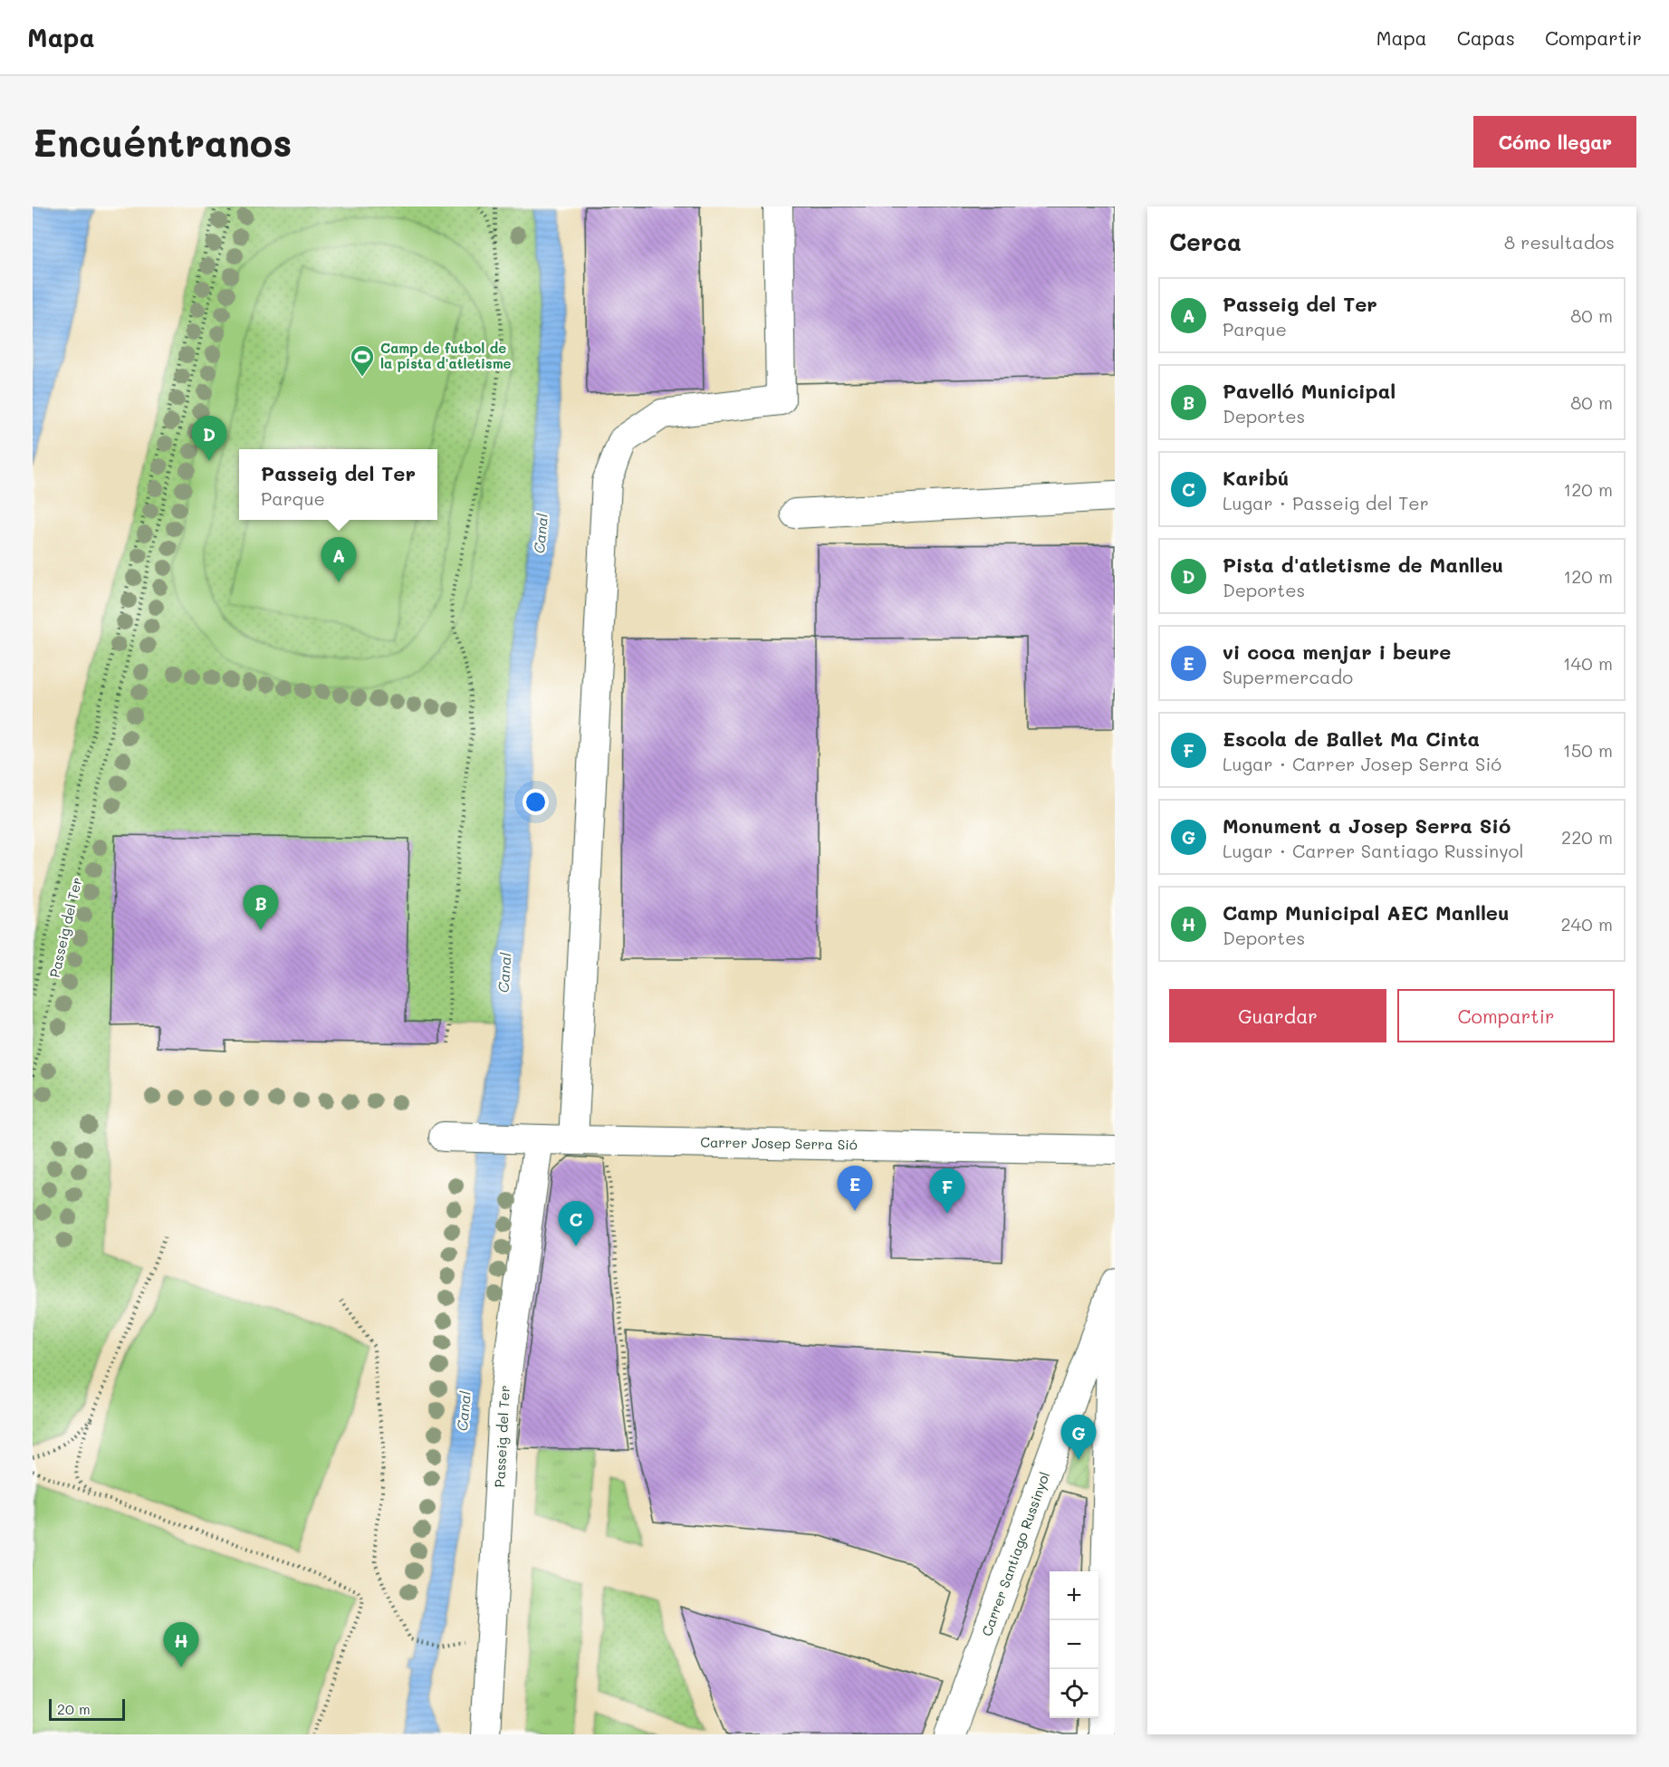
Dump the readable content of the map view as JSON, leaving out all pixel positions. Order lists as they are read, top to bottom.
{
  "streets": {
    "street": ["Passeig del Ter", "Carrer Josep Serra Sió", "Carrer Santiago Russinyol"]
  },
  "crossings": [
    ["Passeig del Ter", "Carrer Josep Serra Sió"]
  ],
  "water": ["Canal"],
  "places": {
    "sports": ["Camp de futbol de la pista d'atletisme"]
  },
  "scale_bar": "20 m",
  "page": {
    "header": "Mapa",
    "nav": ["Mapa", "Capas", "Compartir"],
    "buttons": [
      "Cómo llegar",
      ["Guardar", "Compartir"]
    ],
    "title": "Encuéntranos",
    "heading": ["Cerca", "8 resultados"],
    "list": [
      {
        "mark": "A",
        "name": "Passeig del Ter",
        "note": "Parque",
        "value": "80 m"
      },
      {
        "mark": "B",
        "name": "Pavelló Municipal",
        "note": "Deportes",
        "value": "80 m"
      },
      {
        "mark": "C",
        "name": "Karibú",
        "note": "Lugar · Passeig del Ter",
        "value": "120 m"
      },
      {
        "mark": "D",
        "name": "Pista d'atletisme de Manlleu",
        "note": "Deportes",
        "value": "120 m"
      },
      {
        "mark": "E",
        "name": "vi coca menjar i beure",
        "note": "Supermercado",
        "value": "140 m"
      },
      {
        "mark": "F",
        "name": "Escola de Ballet Ma Cinta",
        "note": "Lugar · Carrer Josep Serra Sió",
        "value": "150 m"
      },
      {
        "mark": "G",
        "name": "Monument a Josep Serra Sió",
        "note": "Lugar · Carrer Santiago Russinyol",
        "value": "220 m"
      },
      {
        "mark": "H",
        "name": "Camp Municipal AEC Manlleu",
        "note": "Deportes",
        "value": "240 m"
      }
    ],
    "pins": [
      "D",
      "A",
      "B",
      "E",
      "F",
      "C",
      "G",
      "H"
    ],
    "popup": ["Passeig del Ter", "Parque"],
    "map_buttons": ["+", "−"],
    "scale": "20 m"
  }
}
